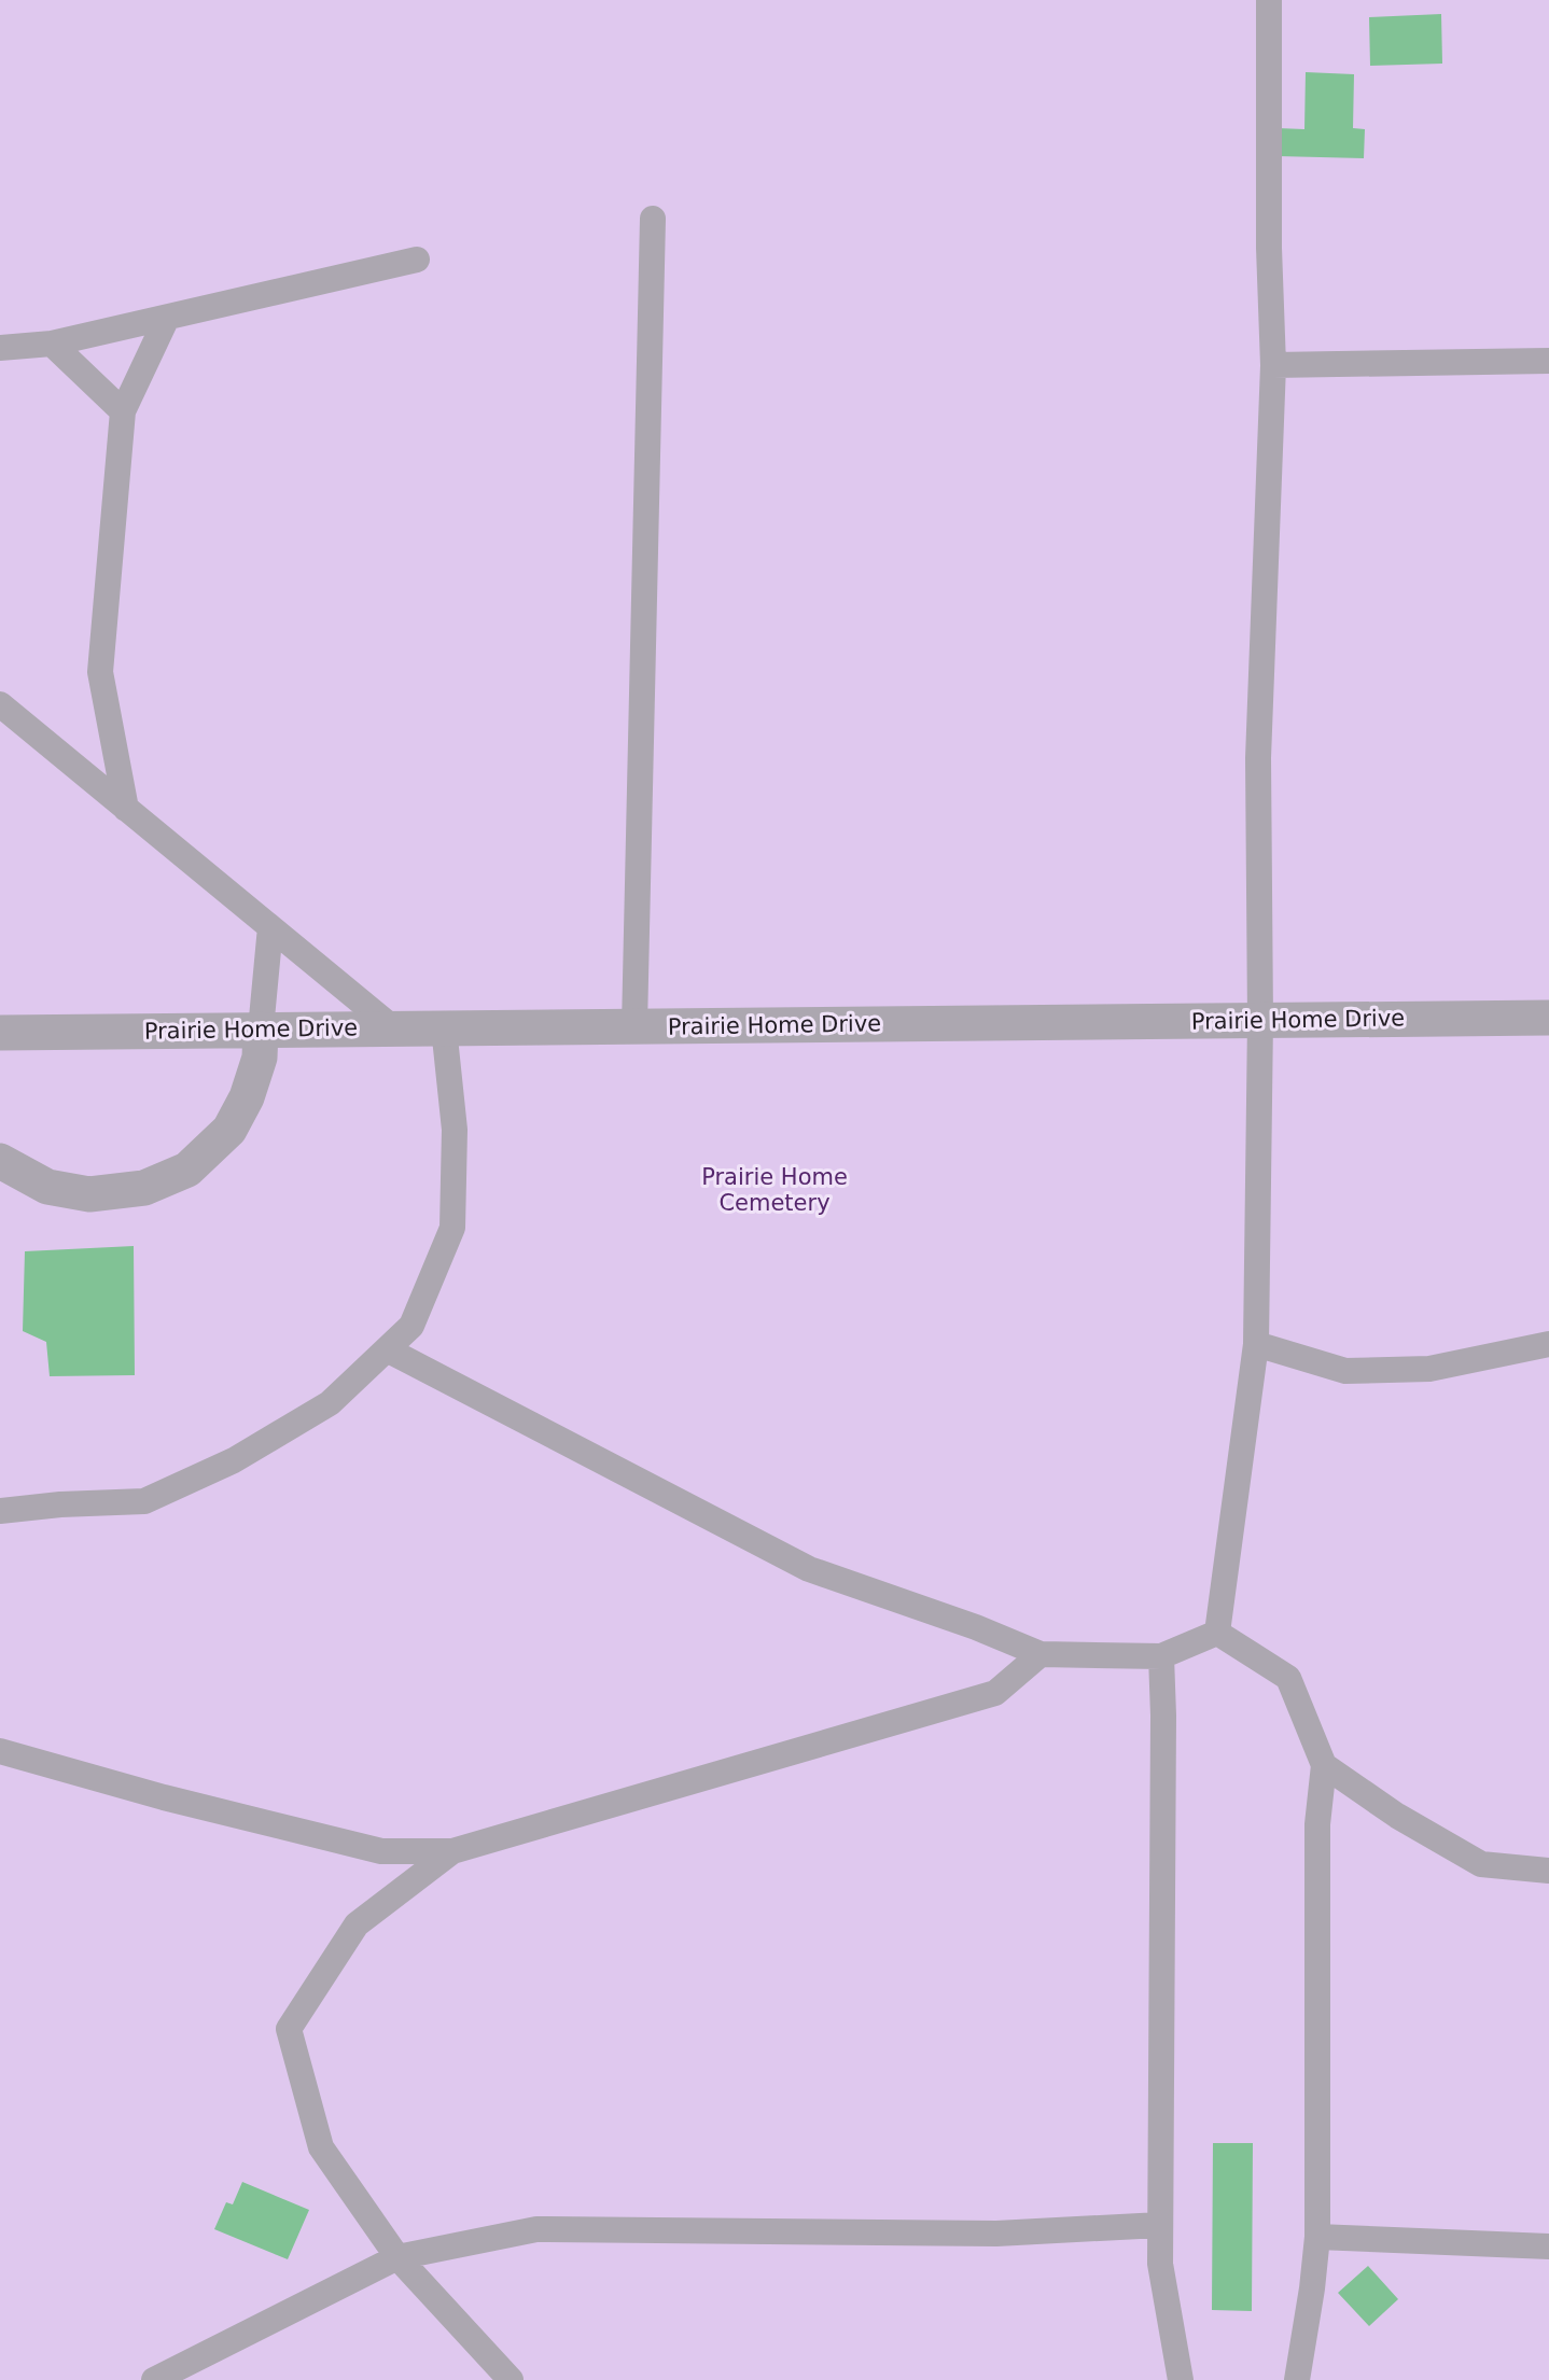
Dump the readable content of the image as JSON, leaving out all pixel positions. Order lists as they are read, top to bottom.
{
  "streets": {
    "street": ["Prairie Home Drive"]
  },
  "parks": ["Prairie Home Cemetery"]
}
